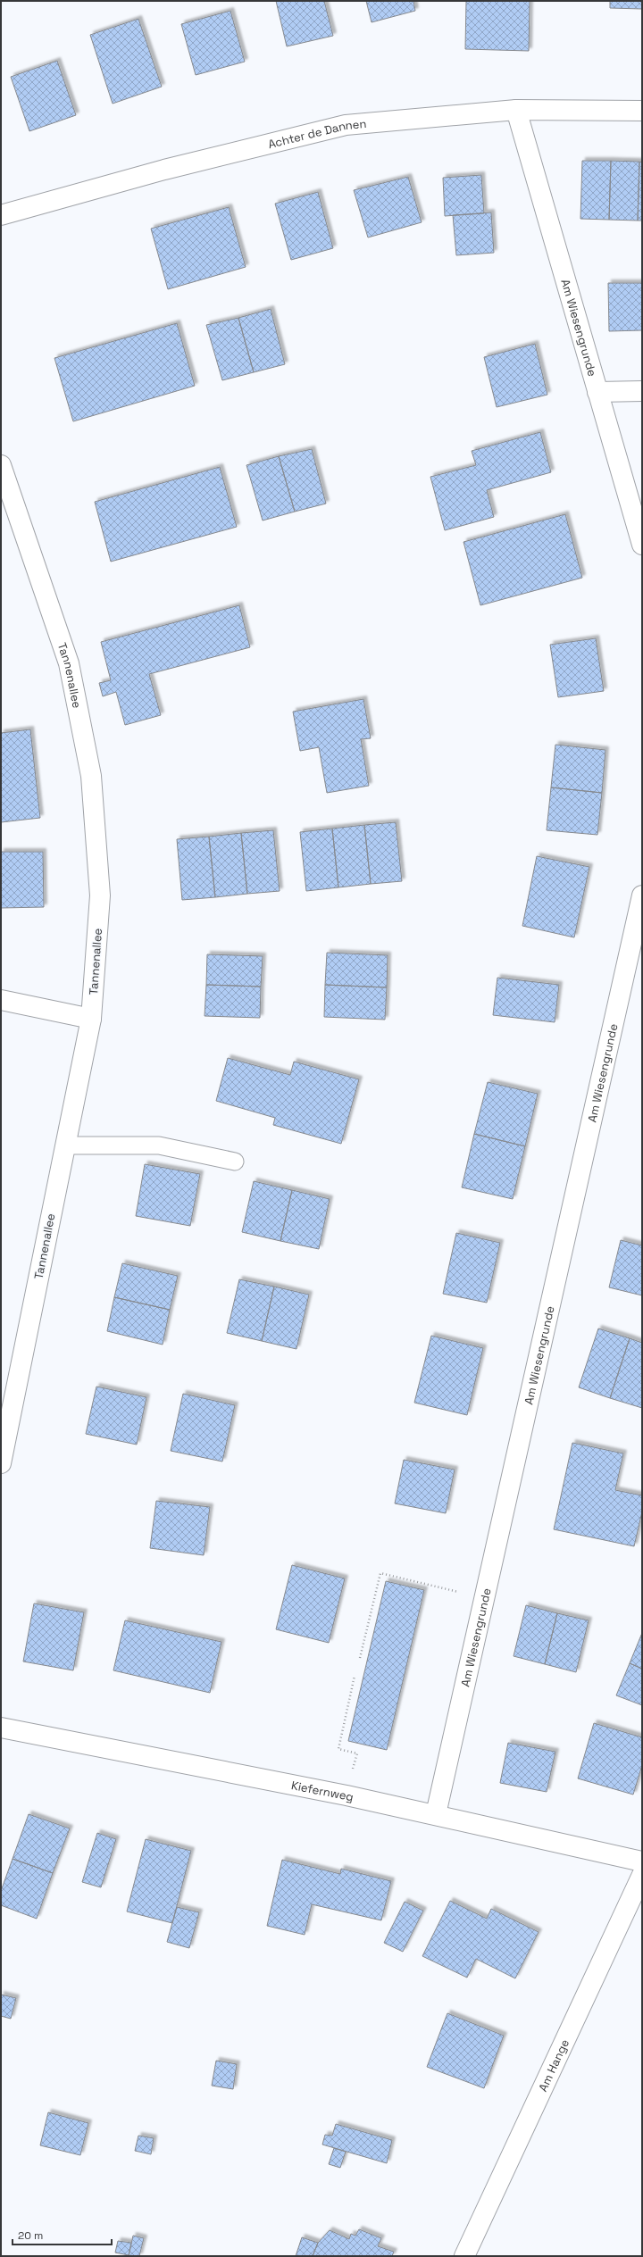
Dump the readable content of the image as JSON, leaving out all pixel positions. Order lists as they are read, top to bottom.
{
  "streets": {
    "street": [
      "Achter de Dannen",
      "Am Wiesengrunde",
      "Tannenallee",
      "Kiefernweg",
      "Am Hange"
    ]
  },
  "crossings": [
    ["Achter de Dannen", "Am Wiesengrunde"],
    ["Am Wiesengrunde", "Kiefernweg"]
  ],
  "scale_bar": "20 m"
}
